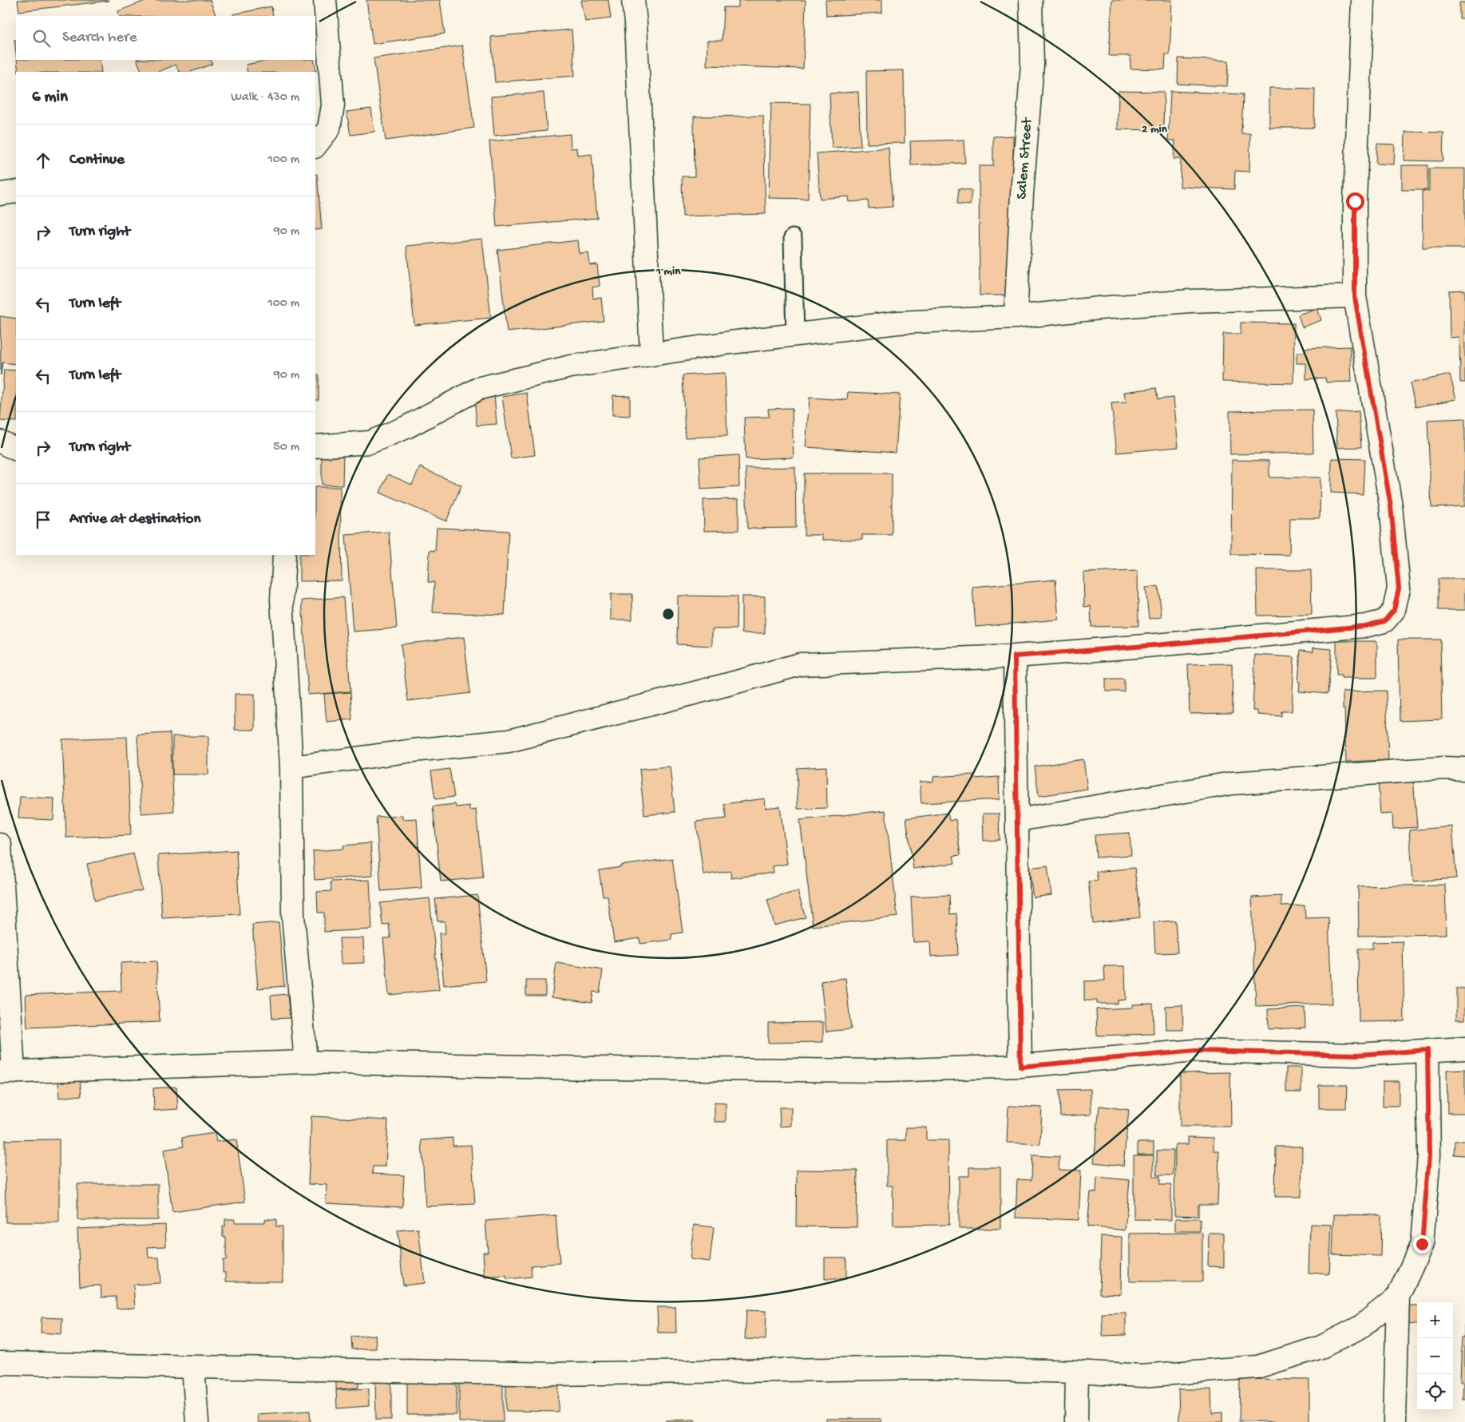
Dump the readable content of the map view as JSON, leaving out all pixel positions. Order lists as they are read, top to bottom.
{
  "streets": {
    "street": ["Salem Street"]
  },
  "page": {
    "search": "Search here",
    "heading": ["6 min", "Walk · 430 m"],
    "list": [
      ["Continue", "100 m"],
      ["Turn right", "90 m"],
      ["Turn left", "100 m"],
      ["Turn left", "90 m"],
      ["Turn right", "50 m"],
      "Arrive at destination"
    ],
    "map_buttons": ["+", "−"]
  },
  "rings": ["2 min", "1 min"]
}
